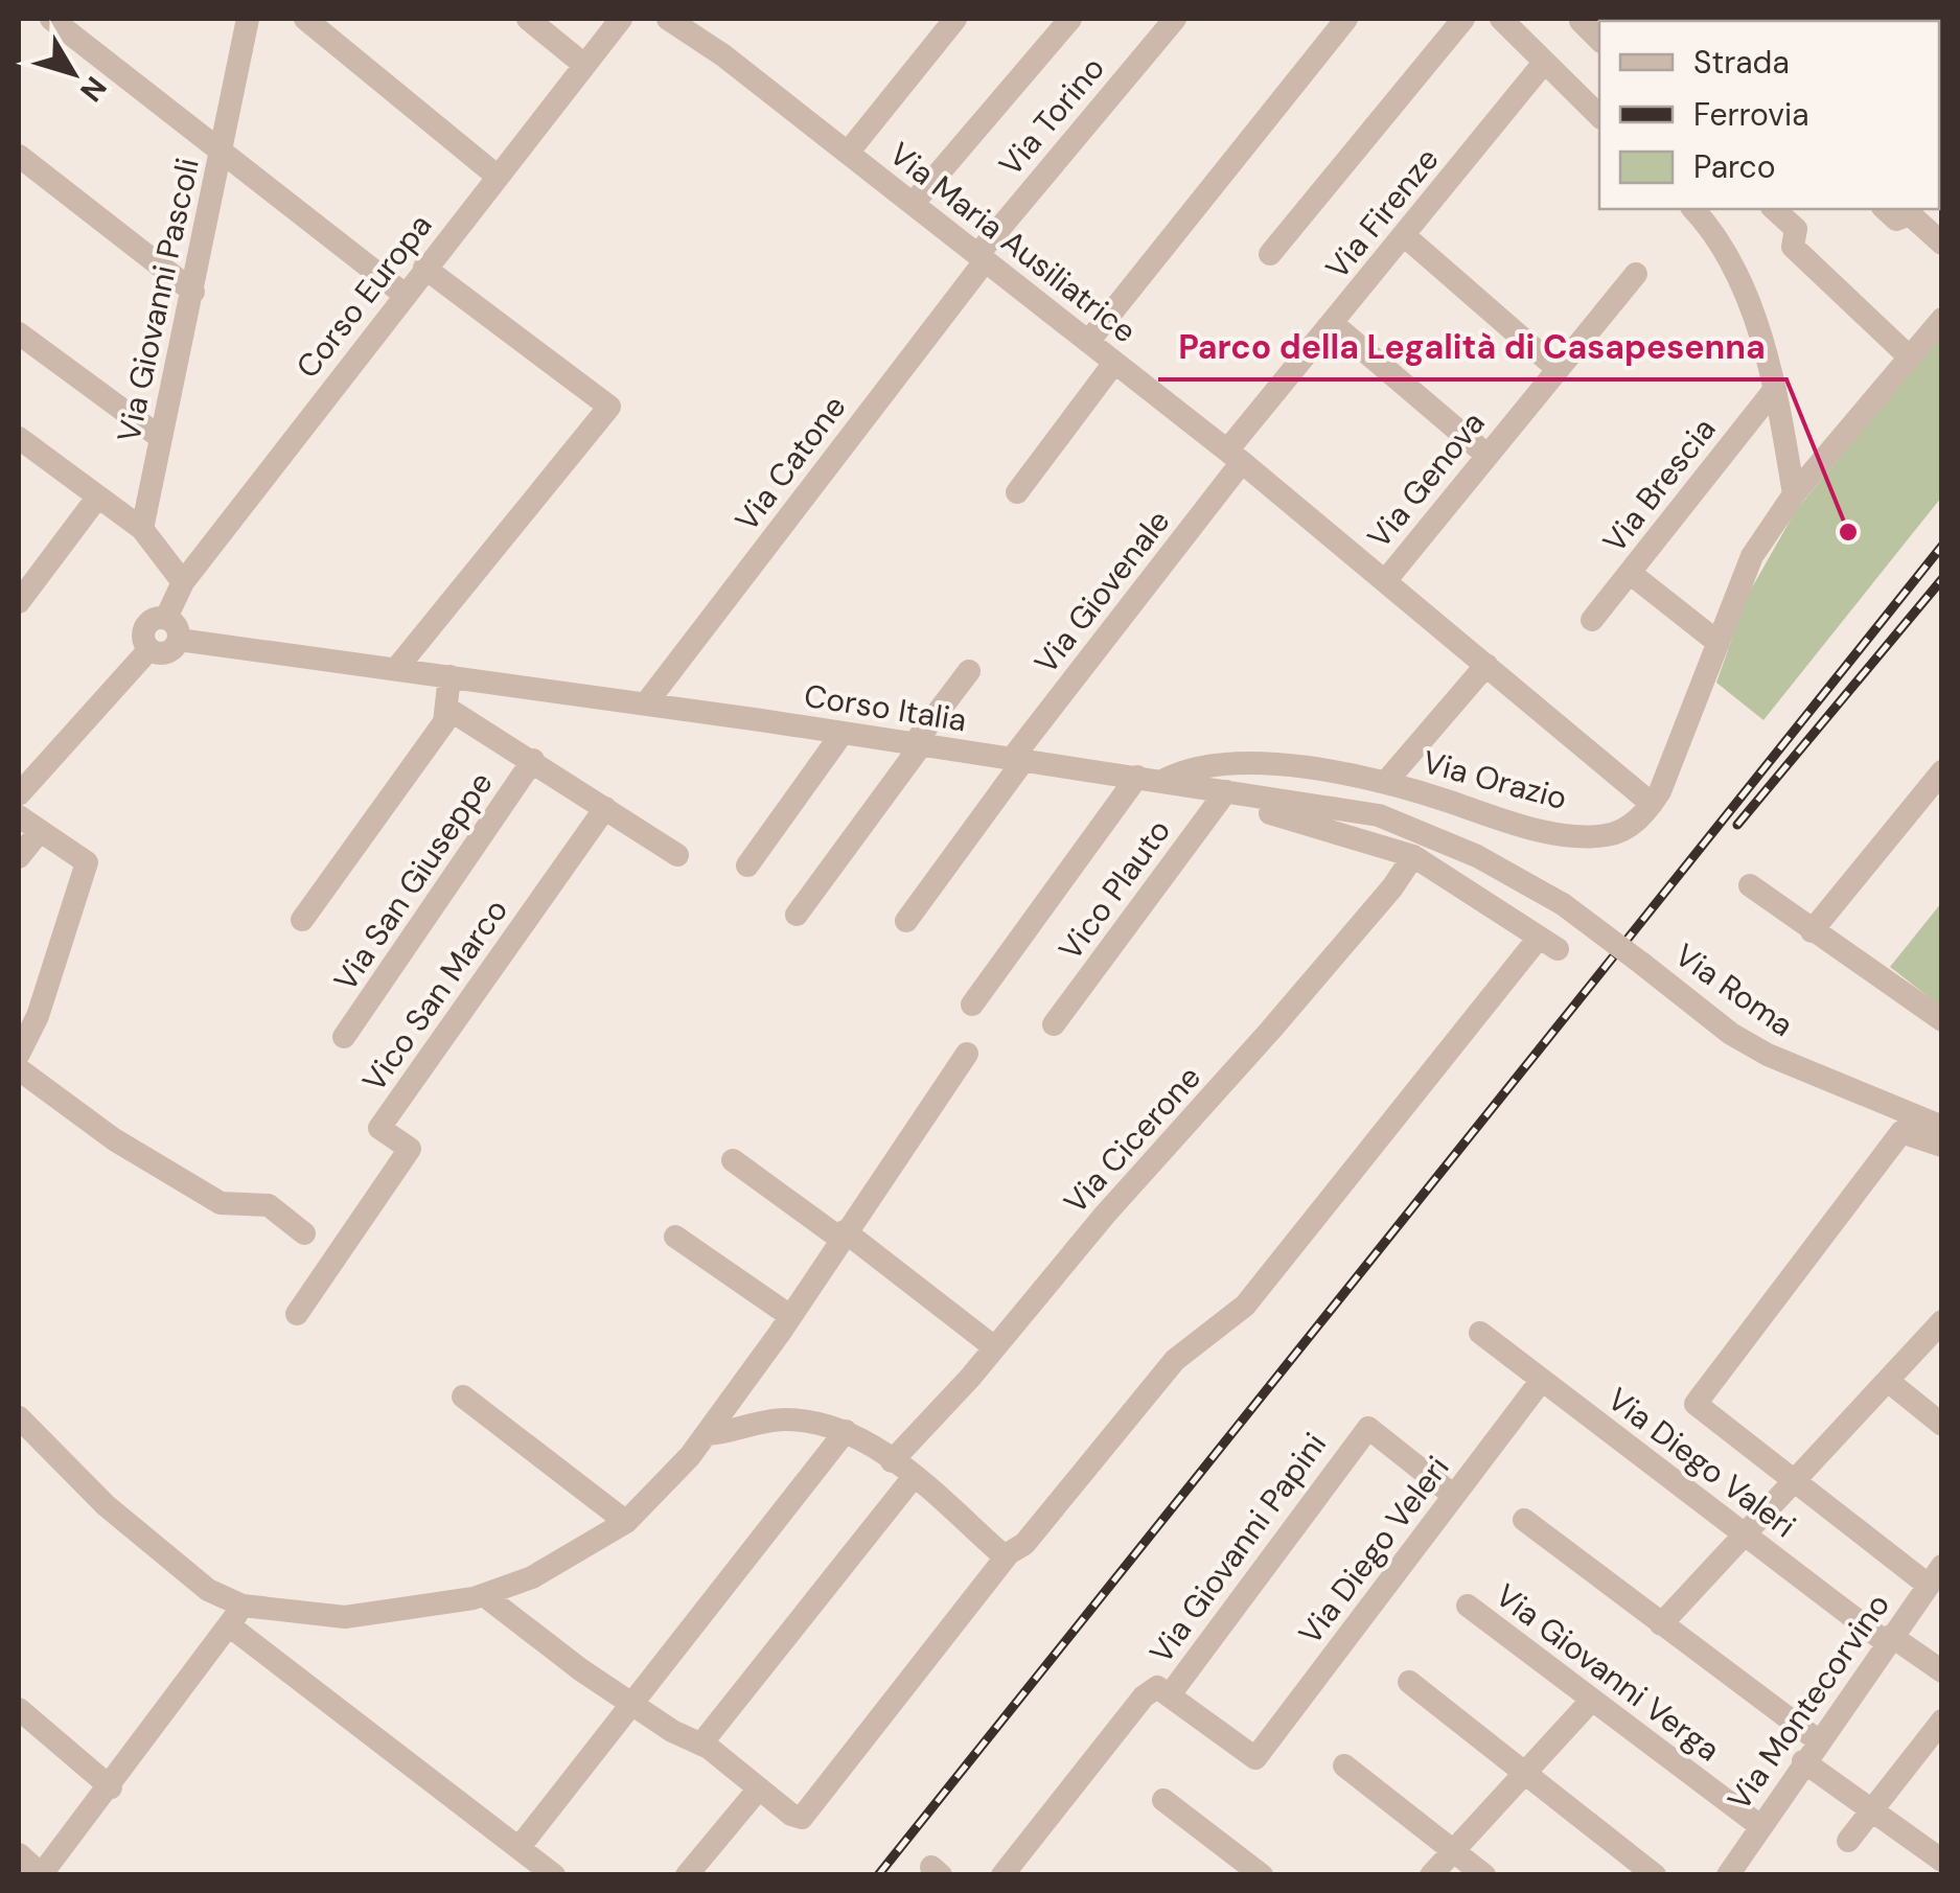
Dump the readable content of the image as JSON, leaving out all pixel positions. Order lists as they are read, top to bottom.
{
  "streets": {
    "street": [
      "Via Torino",
      "Via Firenze",
      "Via Maria Ausiliatrice",
      "Corso Europa",
      "Via Giovanni Pascoli",
      "Via Catone",
      "Via Genova",
      "Via Brescia",
      "Via Giovenale",
      "Corso Italia",
      "Via Orazio",
      "Via San Giuseppe",
      "Vico Plauto",
      "Via Roma",
      "Vico San Marco",
      "Via Cicerone",
      "Via Diego Valeri",
      "Via Giovanni Papini",
      "Via Diego Veleri",
      "Via Giovanni Verga",
      "Via Montecorvino"
    ]
  },
  "crossings": [
    ["Via Torino", "Via Maria Ausiliatrice"],
    ["Via Torino", "Via Catone"],
    ["Via Firenze", "Via Maria Ausiliatrice"],
    ["Via Firenze", "Via Giovenale"],
    ["Via Maria Ausiliatrice", "Via Catone"],
    ["Via Maria Ausiliatrice", "Via Genova"],
    ["Via Maria Ausiliatrice", "Via Giovenale"],
    ["Via Maria Ausiliatrice", "Via Orazio"],
    ["Corso Europa", "Corso Italia"],
    ["Via Catone", "Corso Italia"],
    ["Via Giovenale", "Corso Italia"],
    ["Corso Italia", "Via Orazio"],
    ["Corso Italia", "Vico Plauto"],
    ["Corso Italia", "Via Roma"],
    ["Via Diego Valeri", "Via Diego Veleri"],
    ["Via Diego Valeri", "Via Montecorvino"],
    ["Via Giovanni Papini", "Via Diego Veleri"],
    ["Via Giovanni Verga", "Via Montecorvino"]
  ],
  "places": ["Parco della Legalità di Casapesenna"],
  "legend": ["Strada", "Ferrovia", "Parco"],
  "north": "bottom right"
}
